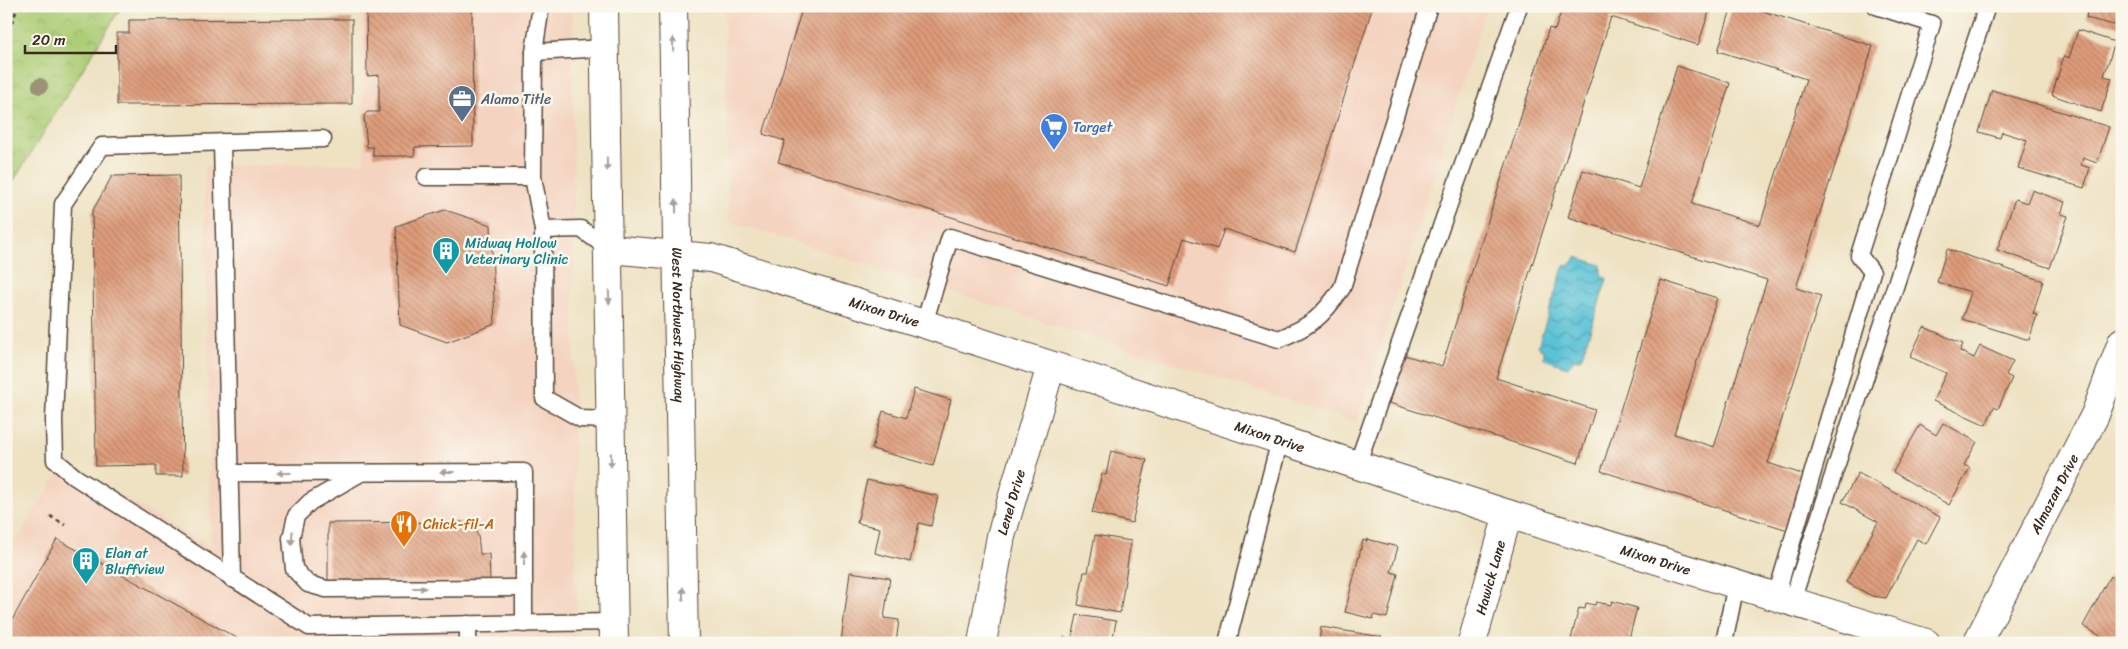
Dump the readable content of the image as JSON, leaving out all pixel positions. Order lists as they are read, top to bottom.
{
  "streets": {
    "street": [
      "Mixon Drive",
      "West Northwest Highway",
      "Almazan Drive",
      "Lenel Drive",
      "Hawick Lane"
    ]
  },
  "crossings": [
    ["Mixon Drive", "West Northwest Highway"],
    ["Mixon Drive", "Lenel Drive"],
    ["Mixon Drive", "Hawick Lane"]
  ],
  "places": {
    "office": ["Alamo Title"],
    "supermarket": ["Target"],
    "building": ["Midway Hollow Veterinary Clinic", "Elan at Bluffview"],
    "restaurant": ["Chick-fil-A"]
  },
  "scale_bar": "20 m"
}
